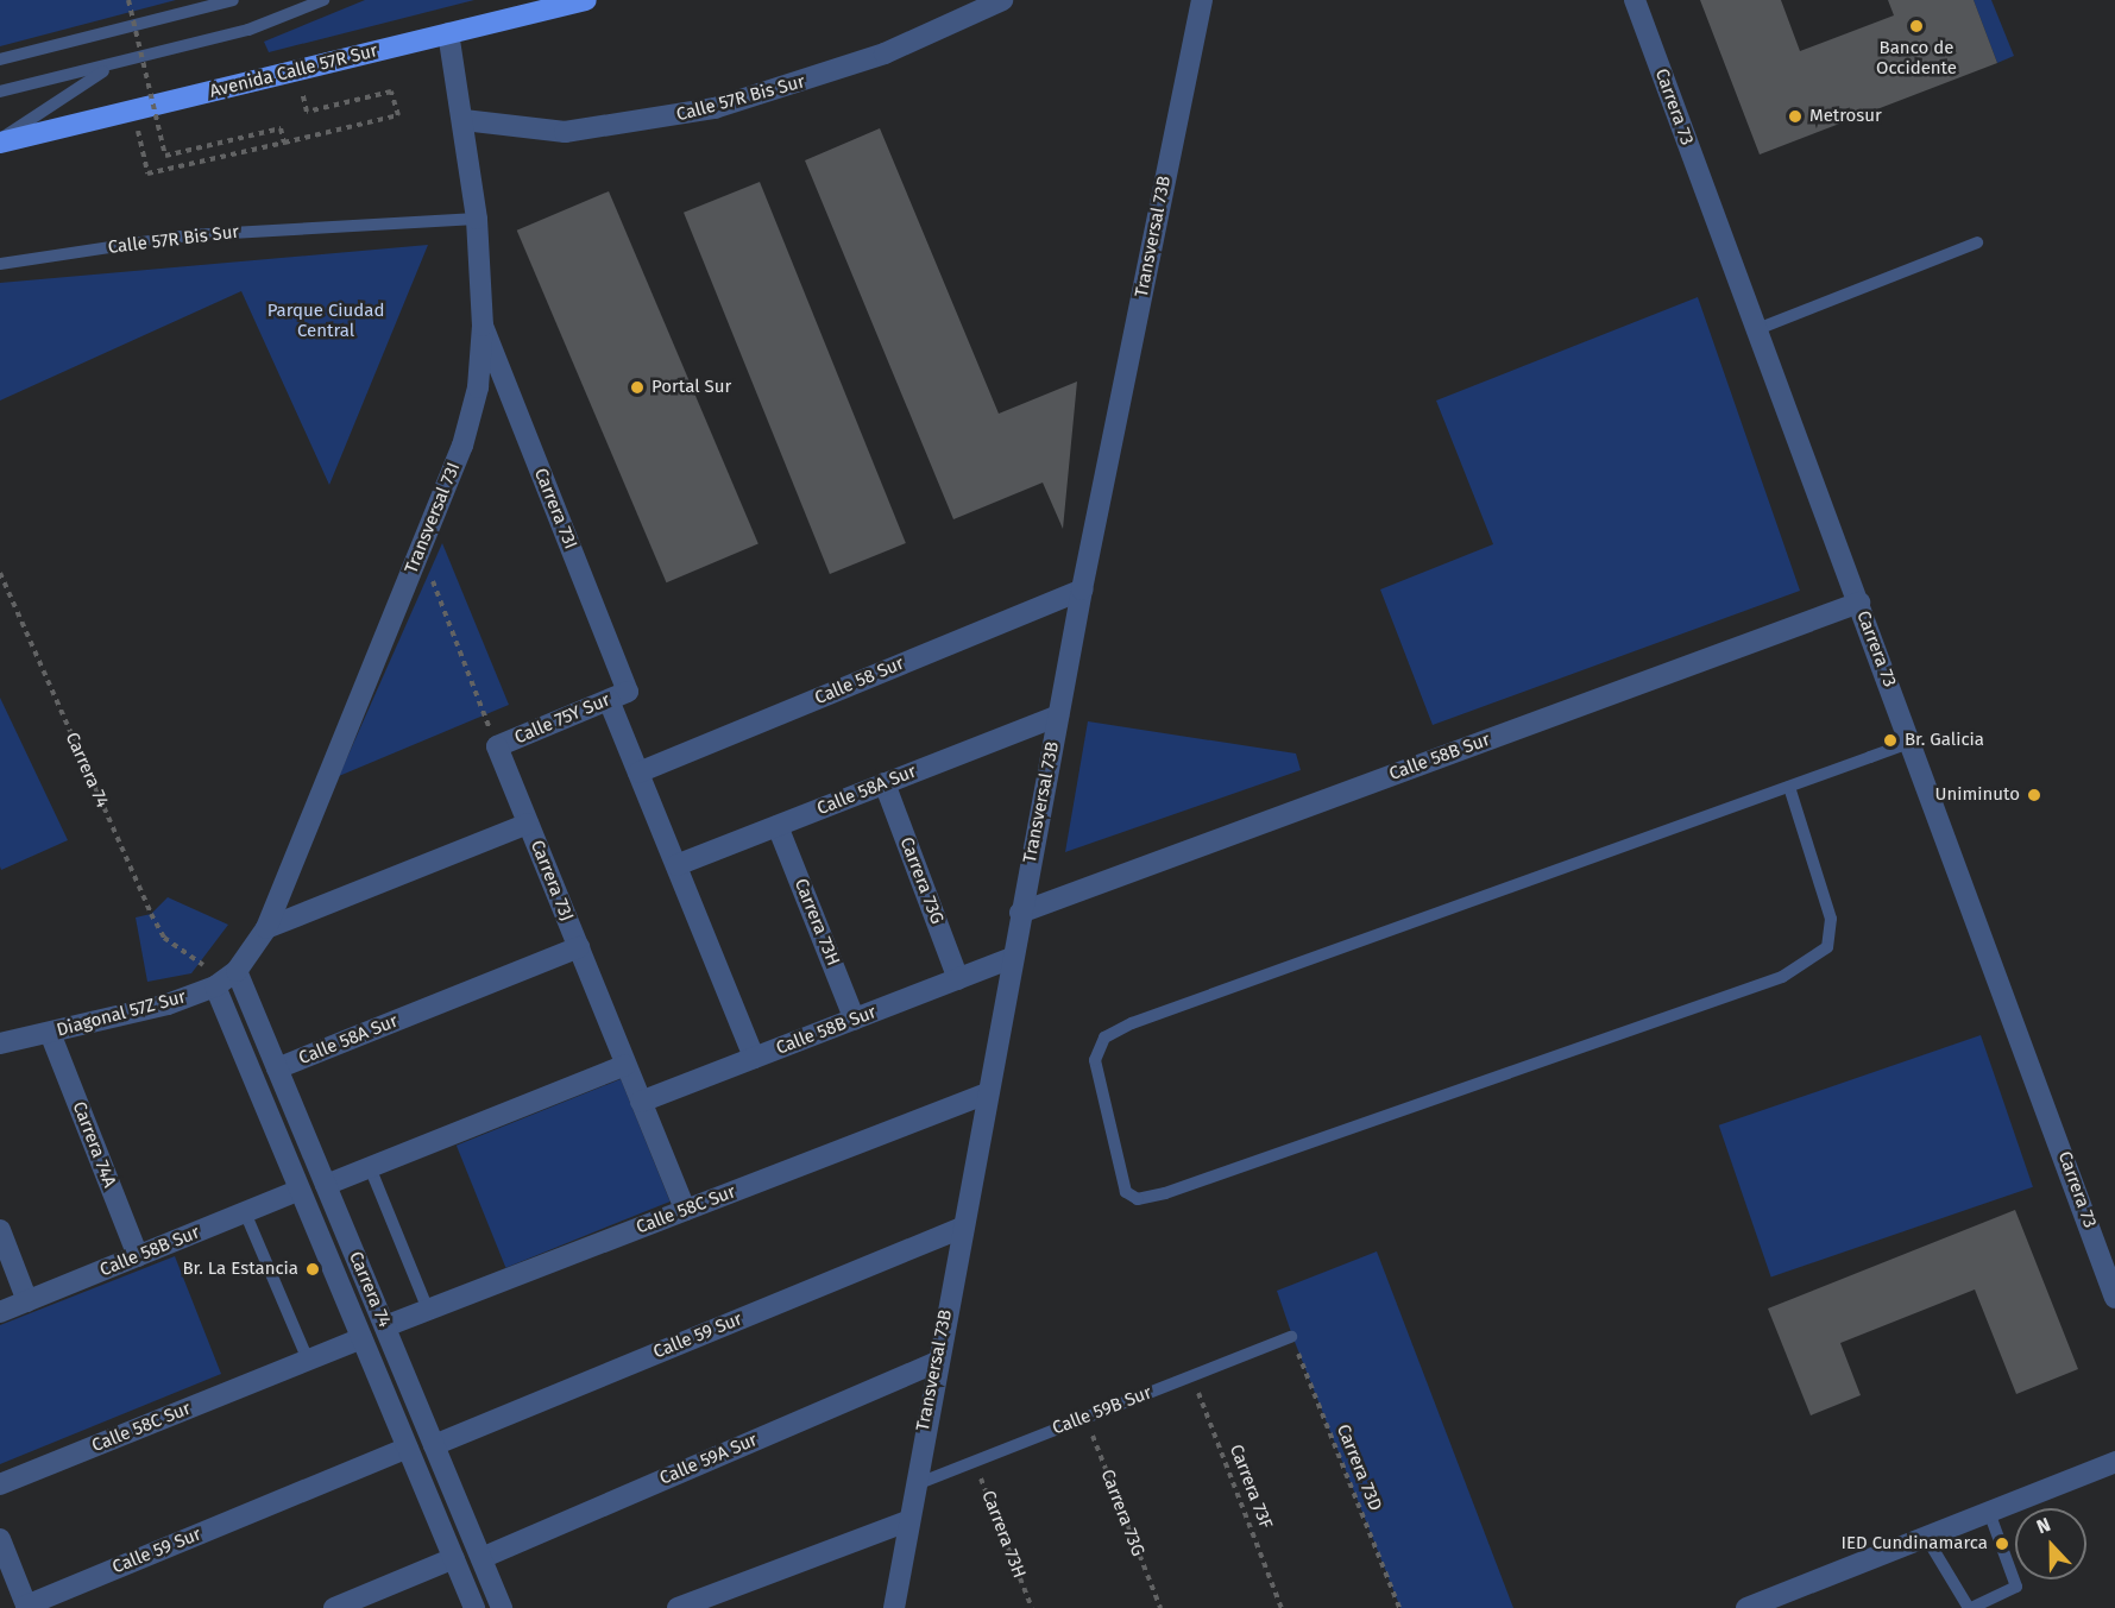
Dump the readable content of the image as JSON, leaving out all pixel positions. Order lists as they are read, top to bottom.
{
  "streets": {
    "highway": ["Avenida Calle 57R Sur"],
    "street": [
      "Calle 57R Bis Sur",
      "Carrera 73",
      "Transversal 73B",
      "Carrera 73I",
      "Transversal 73I",
      "Calle 58 Sur",
      "Calle 75Y Sur",
      "Calle 58B Sur",
      "Carrera 74",
      "Calle 58A Sur",
      "Carrera 73J",
      "Carrera 73G",
      "Carrera 73H",
      "Diagonal 57Z Sur",
      "Carrera 74A",
      "Calle 58C Sur",
      "Calle 59 Sur",
      "Calle 59A Sur"
    ],
    "lane": ["Calle 59B Sur"],
    "path": ["Carrera 73D", "Carrera 73F"]
  },
  "crossings": [
    ["Avenida Calle 57R Sur", "Transversal 73I"],
    ["Calle 57R Bis Sur", "Transversal 73I"],
    ["Carrera 73", "Calle 58B Sur"],
    ["Transversal 73B", "Calle 58 Sur"],
    ["Transversal 73B", "Calle 58B Sur"],
    ["Transversal 73B", "Calle 58A Sur"],
    ["Transversal 73B", "Calle 58C Sur"],
    ["Transversal 73B", "Calle 59 Sur"],
    ["Transversal 73B", "Calle 59B Sur"],
    ["Transversal 73B", "Calle 59A Sur"],
    ["Carrera 73I", "Transversal 73I"],
    ["Carrera 73I", "Calle 58 Sur"],
    ["Carrera 73I", "Calle 75Y Sur"],
    ["Carrera 73I", "Calle 58B Sur"],
    ["Carrera 73I", "Calle 58A Sur"],
    ["Transversal 73I", "Carrera 74"],
    ["Transversal 73I", "Diagonal 57Z Sur"],
    ["Calle 75Y Sur", "Carrera 73J"],
    ["Calle 58B Sur", "Carrera 74"],
    ["Calle 58B Sur", "Carrera 73J"],
    ["Calle 58B Sur", "Carrera 73G"],
    ["Calle 58B Sur", "Carrera 73H"],
    ["Calle 58B Sur", "Carrera 74A"],
    ["Carrera 74", "Calle 58A Sur"],
    ["Carrera 74", "Diagonal 57Z Sur"],
    ["Carrera 74", "Calle 58C Sur"],
    ["Carrera 74", "Calle 59 Sur"],
    ["Carrera 74", "Calle 59A Sur"],
    ["Calle 58A Sur", "Carrera 73J"],
    ["Calle 58A Sur", "Carrera 73G"],
    ["Calle 58A Sur", "Carrera 73H"],
    ["Carrera 73J", "Calle 58C Sur"],
    ["Carrera 73G", "Calle 59B Sur"],
    ["Carrera 73H", "Calle 59B Sur"],
    ["Diagonal 57Z Sur", "Carrera 74A"],
    ["Calle 59B Sur", "Carrera 73D"],
    ["Calle 59B Sur", "Carrera 73F"]
  ],
  "parks": ["Parque Ciudad Central"],
  "places": [
    "Banco de Occidente",
    "Metrosur",
    "Portal Sur",
    "Br. Galicia",
    "Uniminuto",
    "Br. La Estancia",
    "IED Cundinamarca"
  ],
  "north": "top"
}
